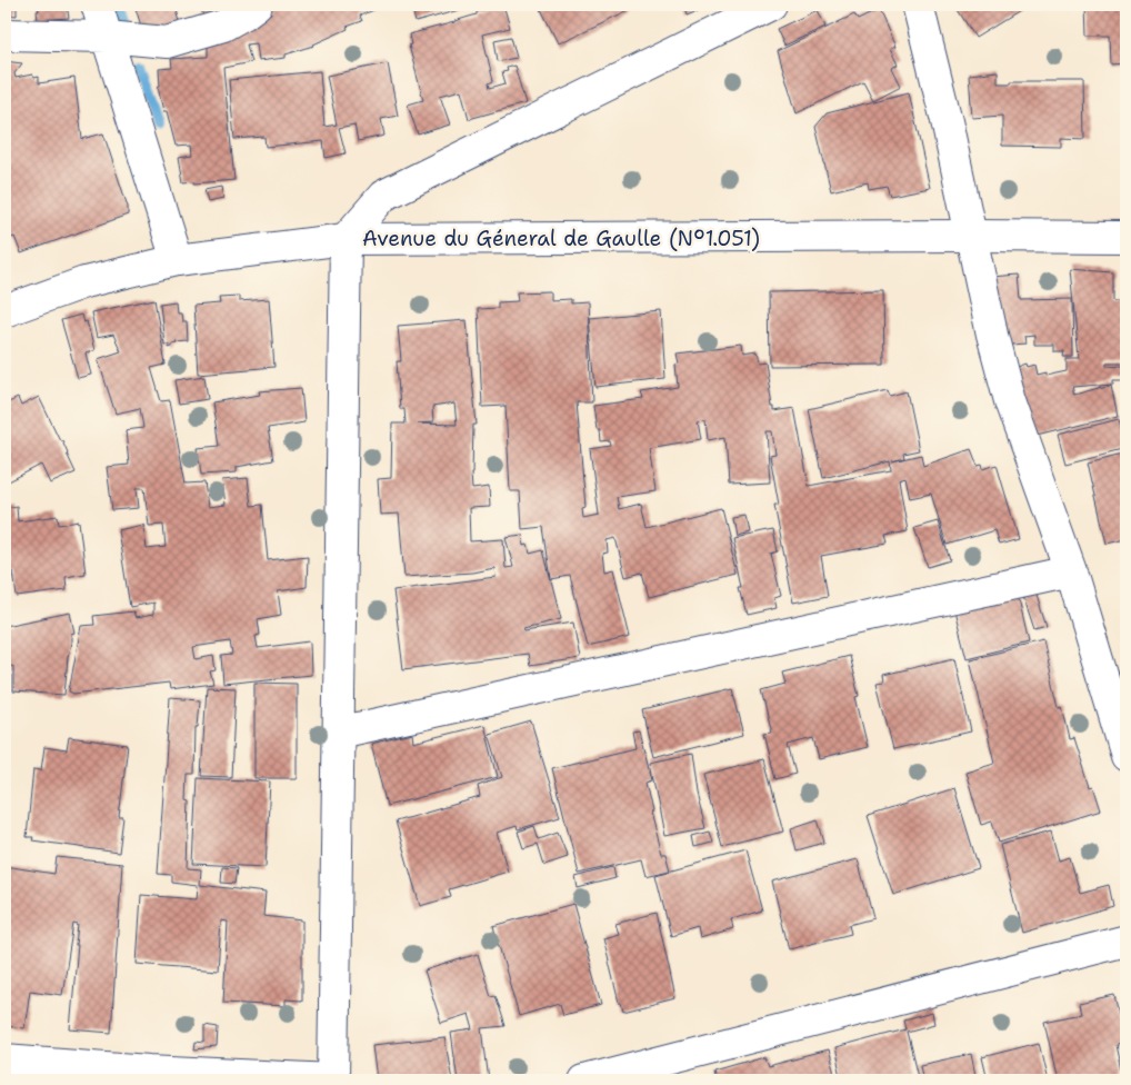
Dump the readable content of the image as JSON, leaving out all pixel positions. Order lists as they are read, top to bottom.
{
  "streets": {
    "street": ["Avenue du Géneral de Gaulle (N°1.051)"]
  }
}
